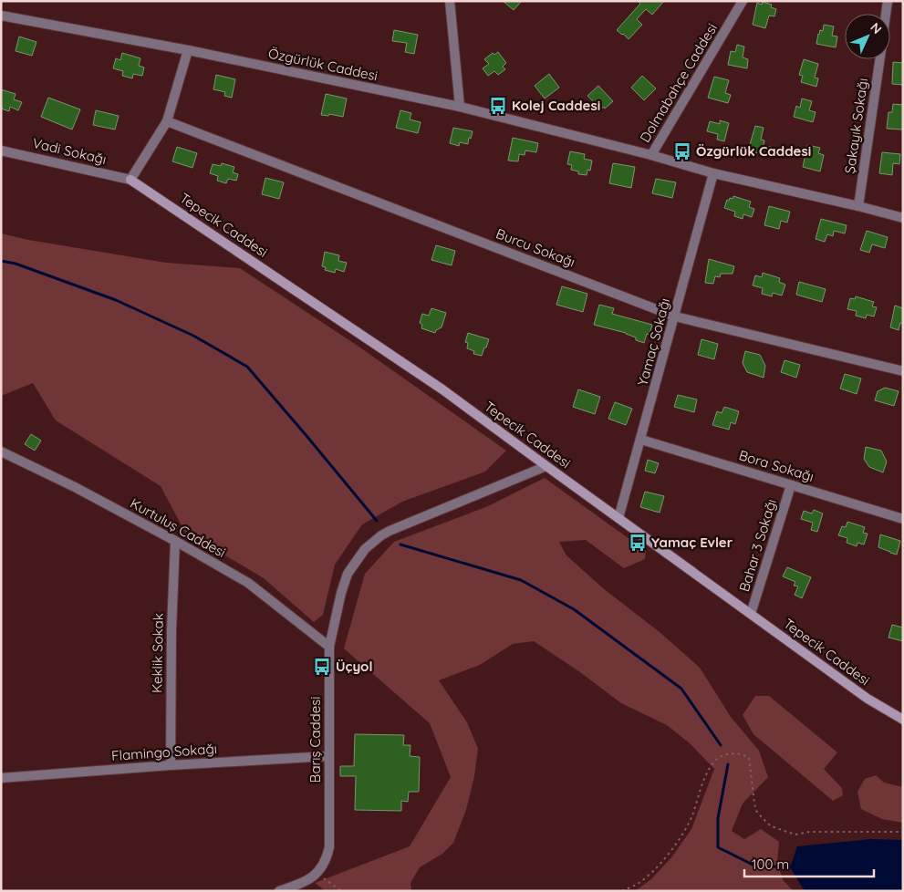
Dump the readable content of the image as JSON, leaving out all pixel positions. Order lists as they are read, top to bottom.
{
  "streets": {
    "street": [
      "Özgürlük Caddesi",
      "Dolmabahçe Caddesi",
      "Şakayık Sokağı",
      "Vadi Sokağı",
      "Tepecik Caddesi",
      "Burcu Sokağı",
      "Yamaç Sokağı",
      "Bora Sokağı",
      "Kurtuluş Caddesi",
      "Bahar 3 Sokağı",
      "Keklik Sokak",
      "Barış Caddesi",
      "Flamingo Sokağı"
    ]
  },
  "crossings": [
    ["Özgürlük Caddesi", "Dolmabahçe Caddesi"],
    ["Özgürlük Caddesi", "Şakayık Sokağı"],
    ["Özgürlük Caddesi", "Yamaç Sokağı"],
    ["Vadi Sokağı", "Tepecik Caddesi"],
    ["Tepecik Caddesi", "Yamaç Sokağı"],
    ["Tepecik Caddesi", "Bahar 3 Sokağı"],
    ["Tepecik Caddesi", "Barış Caddesi"],
    ["Burcu Sokağı", "Yamaç Sokağı"],
    ["Yamaç Sokağı", "Bora Sokağı"],
    ["Bora Sokağı", "Bahar 3 Sokağı"],
    ["Kurtuluş Caddesi", "Keklik Sokak"],
    ["Kurtuluş Caddesi", "Barış Caddesi"],
    ["Keklik Sokak", "Flamingo Sokağı"],
    ["Barış Caddesi", "Flamingo Sokağı"]
  ],
  "places": {
    "bus stop": [
      "Kolej Caddesi",
      "Özgürlük Caddesi",
      "Yamaç Evler",
      "Üçyol"
    ]
  },
  "scale_bar": "100 m",
  "north": "top right"
}
